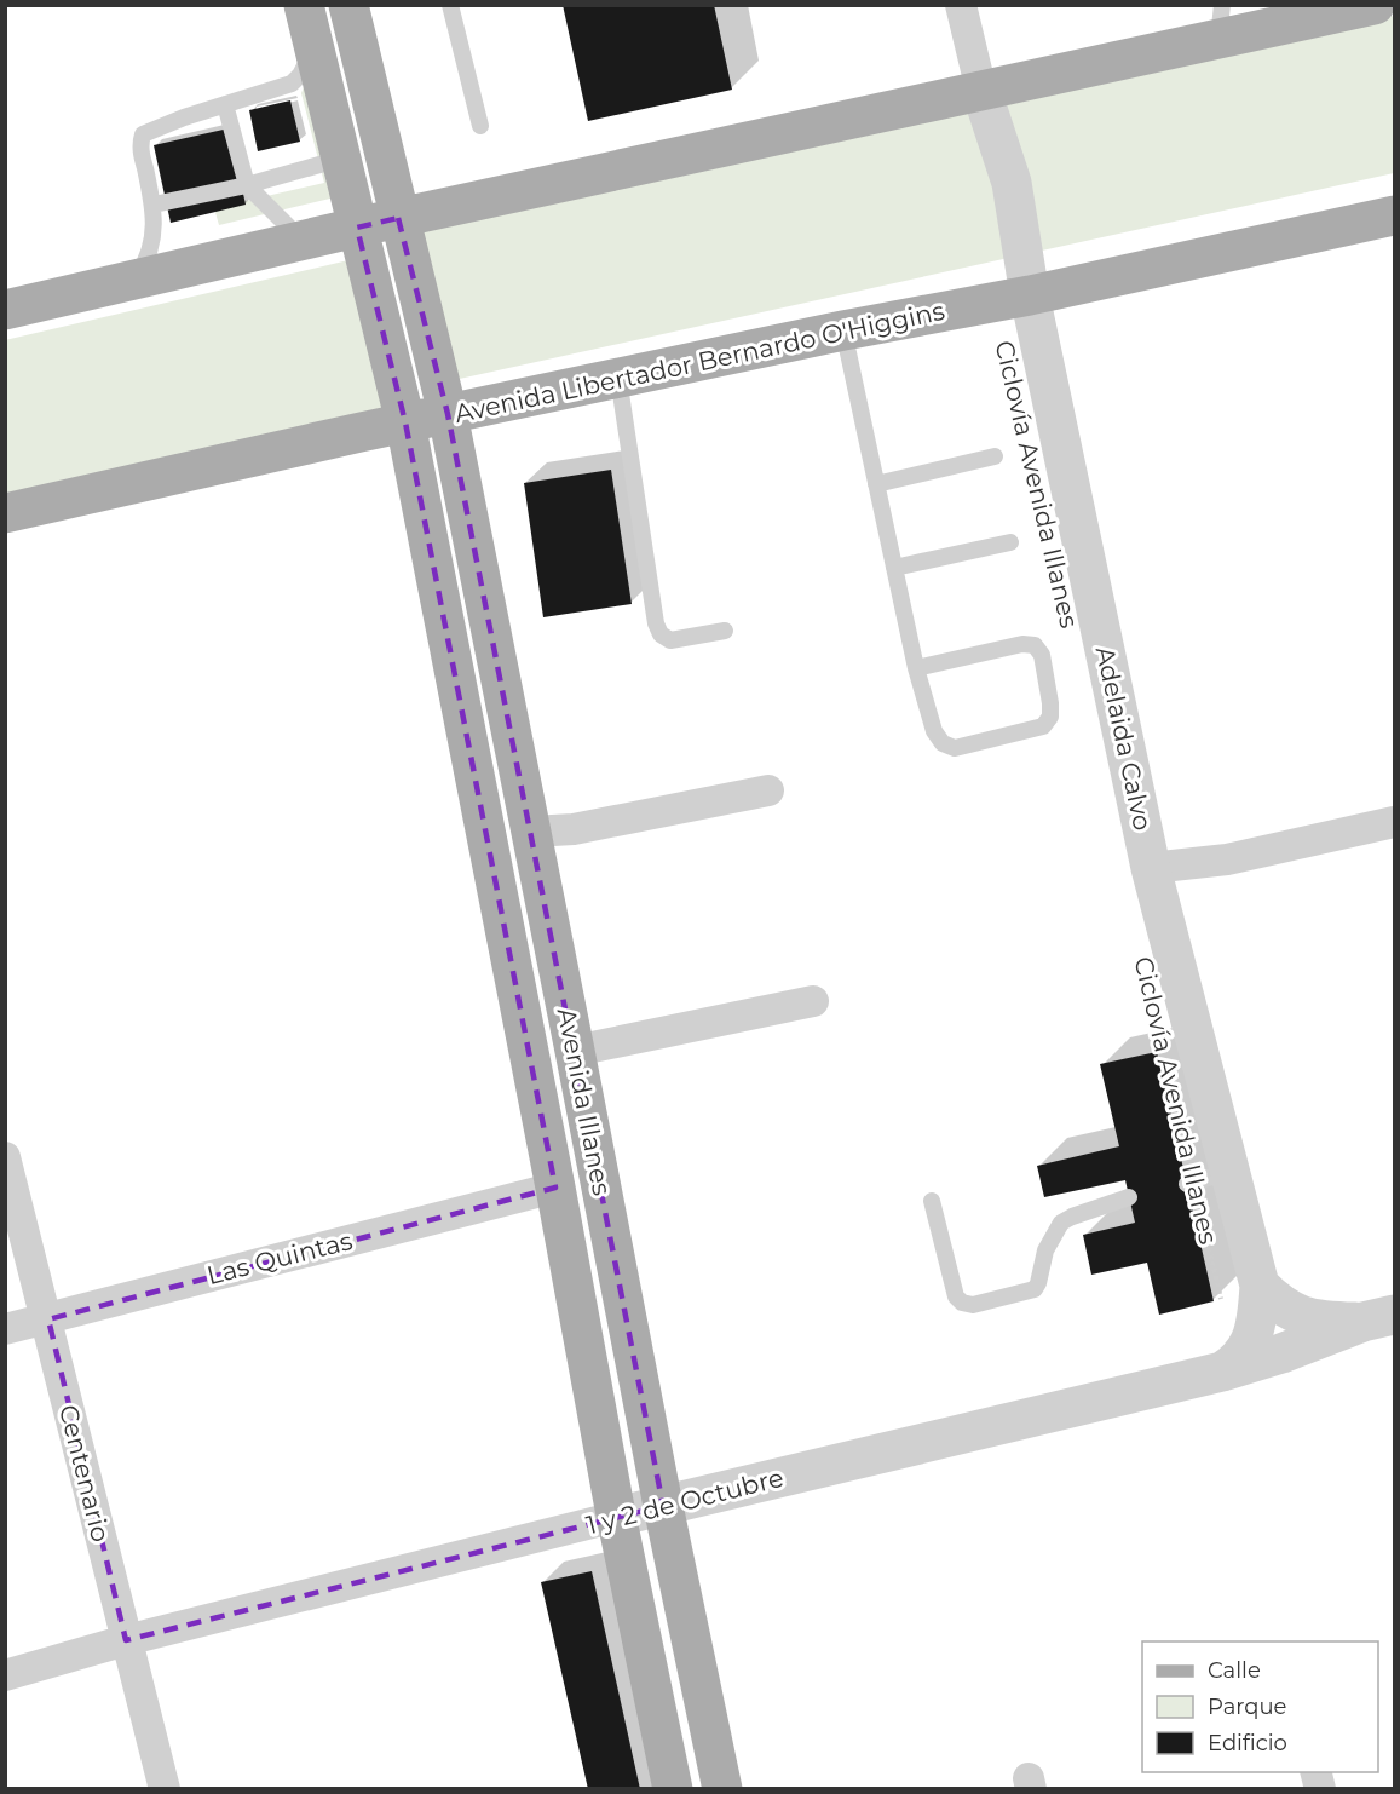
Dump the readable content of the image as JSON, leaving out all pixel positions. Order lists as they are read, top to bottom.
{
  "streets": {
    "main road": ["Avenida Libertador Bernardo O'Higgins", "Avenida Illanes"],
    "street": [
      "Adelaida Calvo",
      "Las Quintas",
      "Centenario",
      "1 y 2 de Octubre"
    ],
    "path": ["Ciclovía Avenida Illanes"]
  },
  "crossings": [
    ["Avenida Libertador Bernardo O'Higgins", "Adelaida Calvo"],
    ["Avenida Libertador Bernardo O'Higgins", "Avenida Illanes"],
    ["Adelaida Calvo", "1 y 2 de Octubre"],
    ["Avenida Illanes", "Las Quintas"],
    ["Avenida Illanes", "1 y 2 de Octubre"],
    ["Las Quintas", "Centenario"],
    ["Centenario", "1 y 2 de Octubre"]
  ],
  "legend": ["Calle", "Parque", "Edificio"]
}
